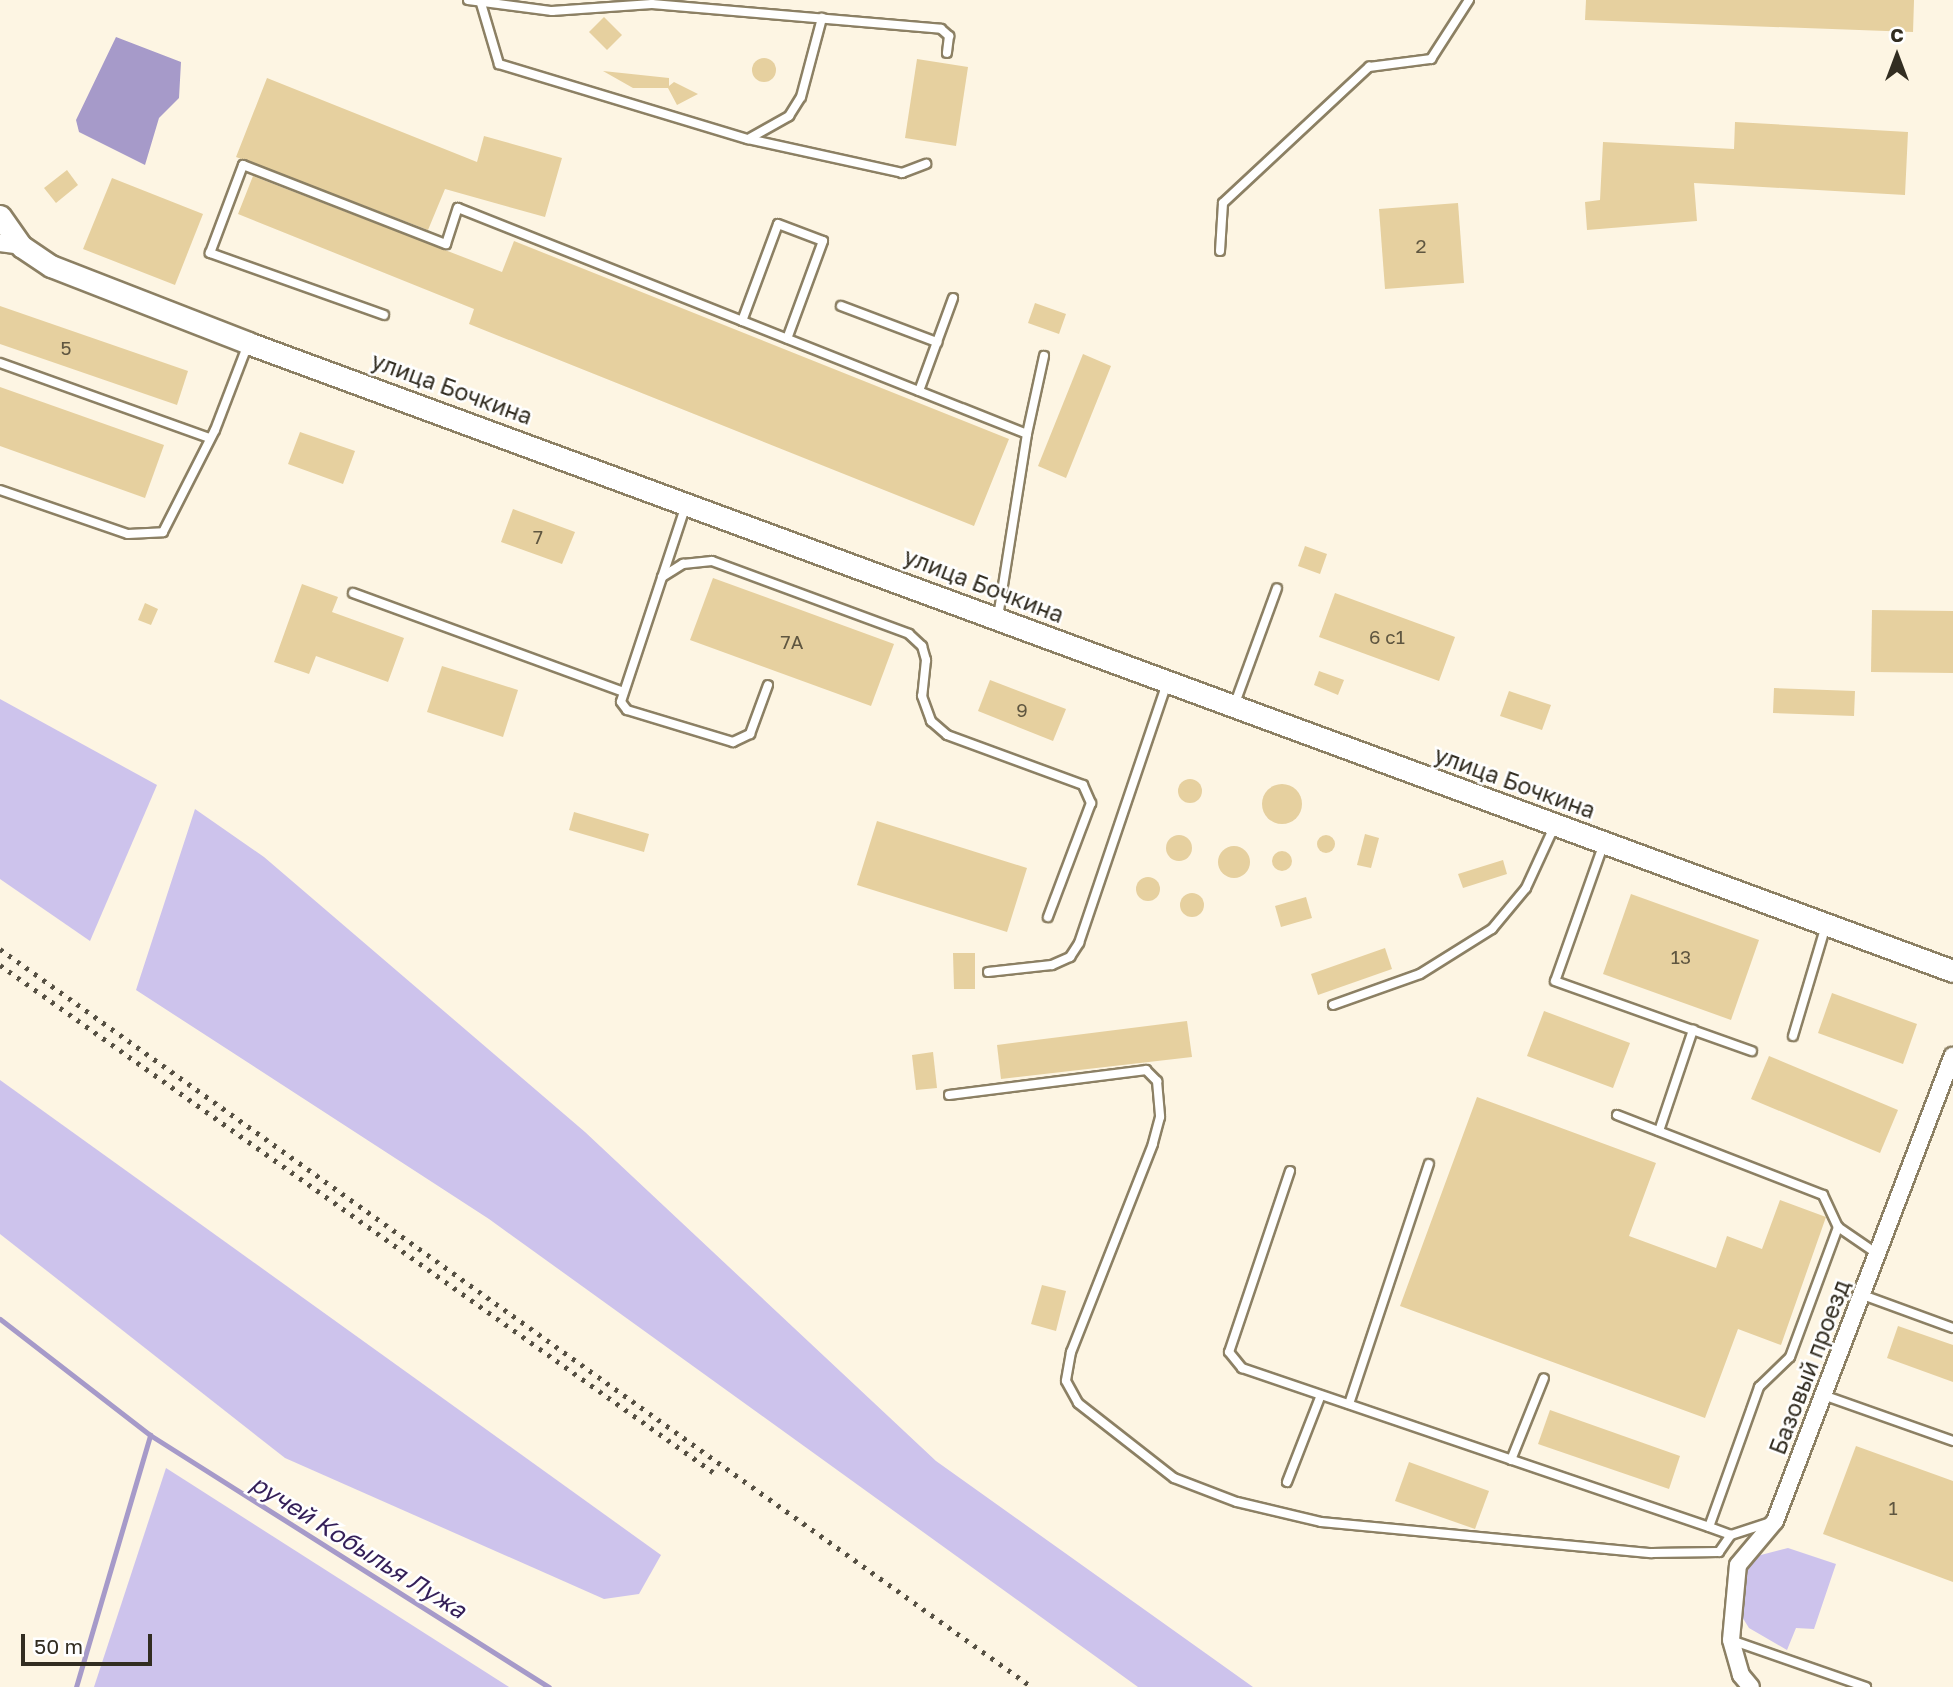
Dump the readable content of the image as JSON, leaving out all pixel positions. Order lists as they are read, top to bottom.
{
  "streets": {
    "street": ["улица Бочкина", "Базовый проезд"]
  },
  "water": ["ручей Кобылья Лужа"],
  "house_numbers": [
    "2",
    "5",
    "7",
    "6 с1",
    "7А",
    "9",
    "13",
    "1"
  ],
  "scale_bar": "50 m",
  "north": "top"
}
